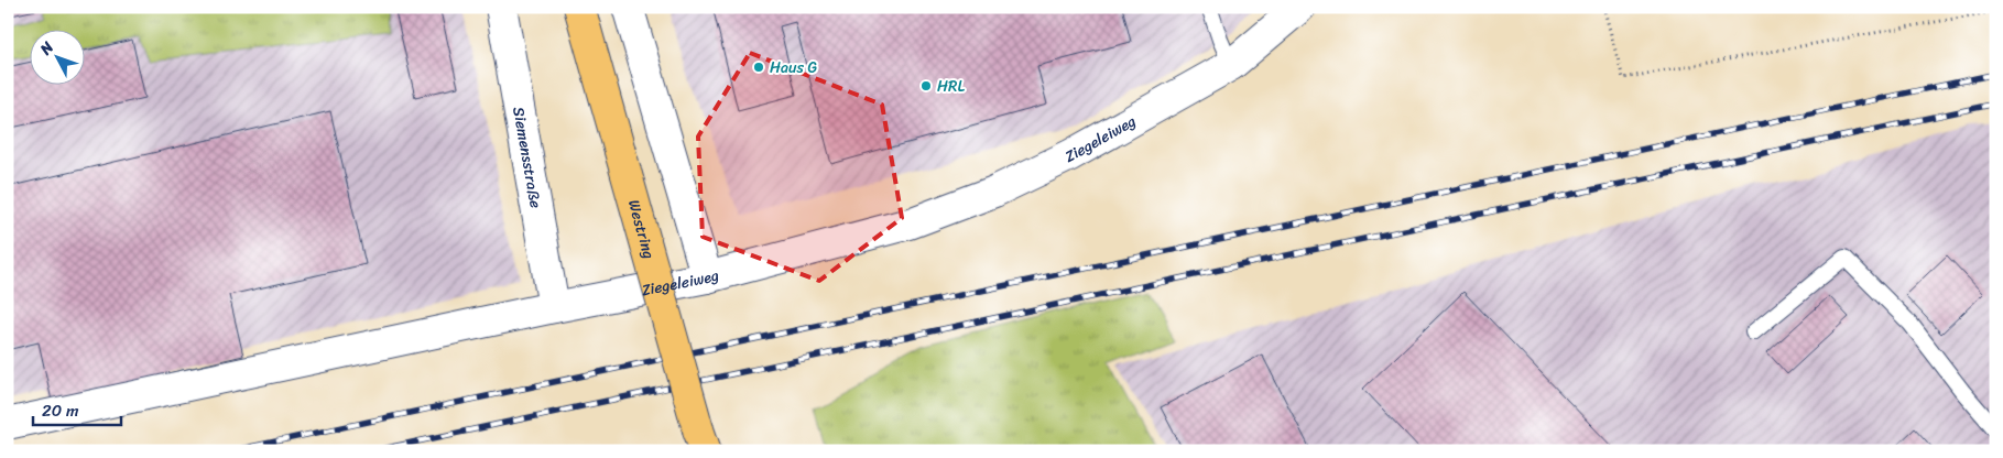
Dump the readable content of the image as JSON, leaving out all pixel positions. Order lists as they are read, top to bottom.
{
  "streets": {
    "main road": ["Westring"],
    "street": ["Ziegeleiweg", "Siemensstraße"]
  },
  "crossings": [
    ["Ziegeleiweg", "Siemensstraße"]
  ],
  "places": ["Haus G", "HRL"],
  "scale_bar": "20 m",
  "north": "top left"
}
